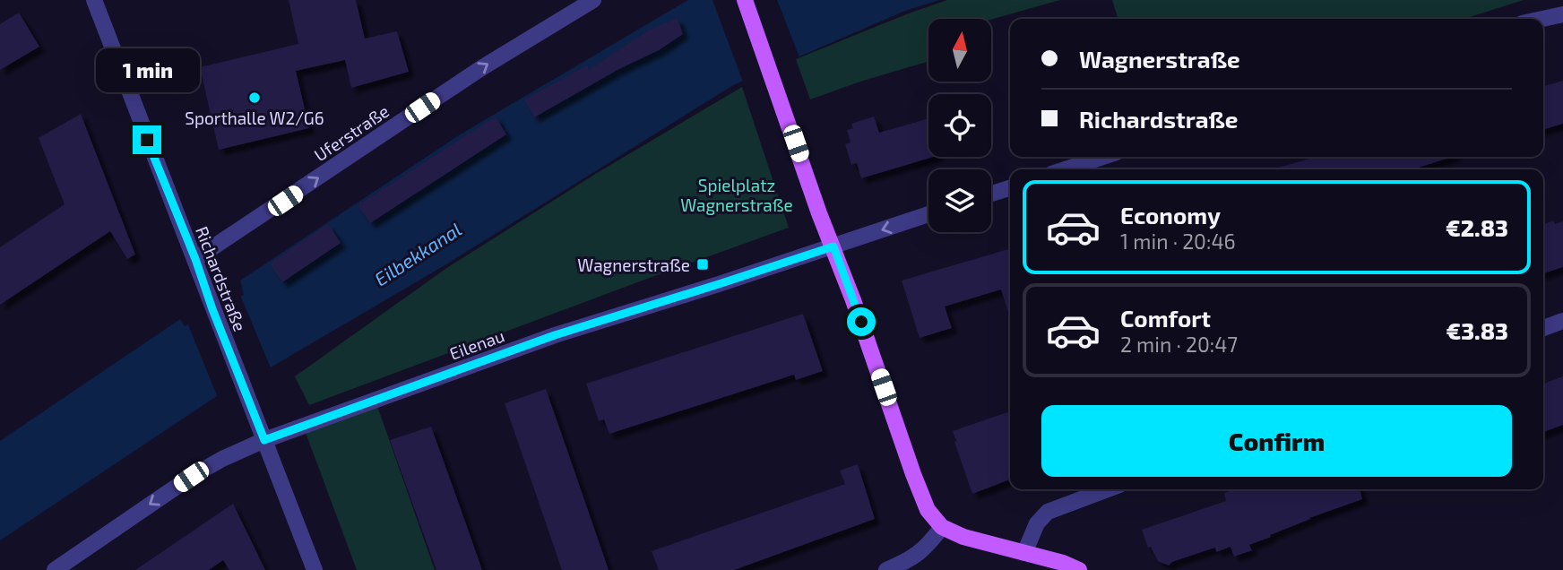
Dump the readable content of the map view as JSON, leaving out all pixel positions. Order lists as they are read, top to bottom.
{
  "streets": {
    "street": ["Uferstraße", "Richardstraße", "Eilenau"]
  },
  "crossings": [
    ["Uferstraße", "Richardstraße"],
    ["Richardstraße", "Eilenau"]
  ],
  "one_way": ["Uferstraße", "Eilenau"],
  "water": ["Eilbekkanal"],
  "parks": ["Spielplatz Wagnerstraße"],
  "places": {
    "other": ["Sporthalle W2/G6"],
    "transit": ["Wagnerstraße"]
  },
  "north": "top",
  "page": {
    "banner": ["Wagnerstraße", "Richardstraße"],
    "bubble": "1 min",
    "list": [
      {
        "name": "Economy",
        "note": "1 min · 20:46",
        "value": "€2.83"
      },
      {
        "name": "Comfort",
        "note": "2 min · 20:47",
        "value": "€3.83"
      }
    ],
    "buttons": "Confirm"
  }
}
